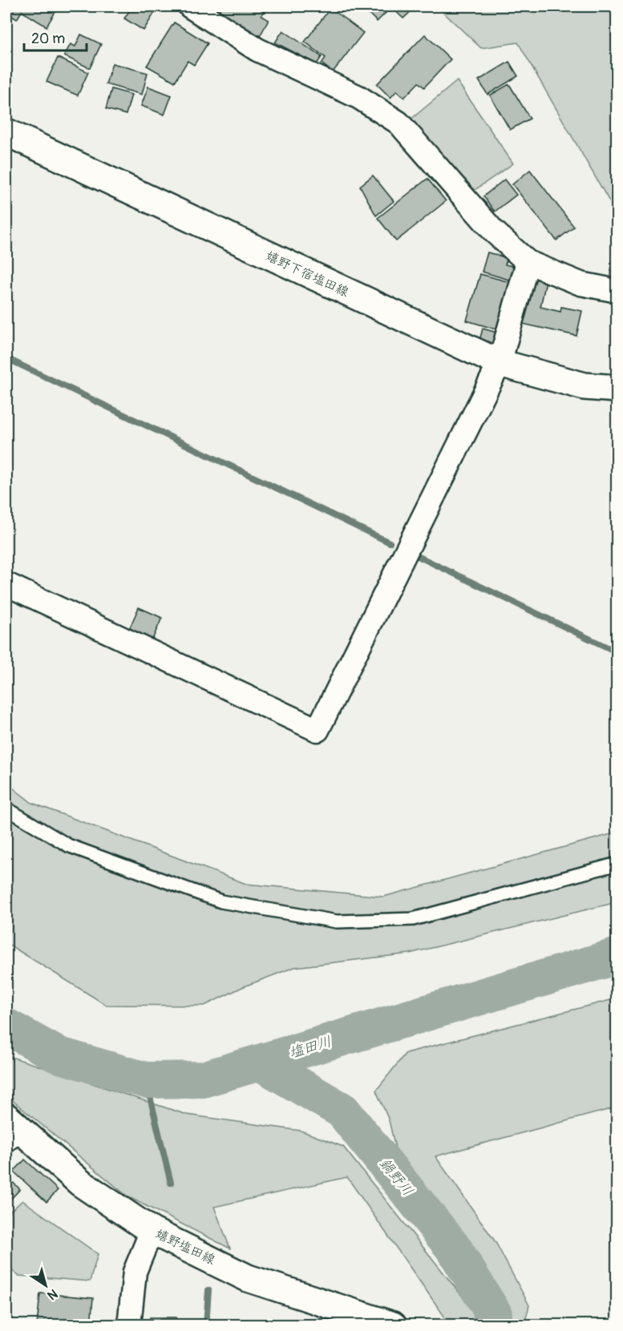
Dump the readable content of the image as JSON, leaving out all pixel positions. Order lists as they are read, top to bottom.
{
  "streets": {
    "main road": ["嬉野下宿塩田線", "嬉野塩田線"]
  },
  "water": ["塩田川", "鍋野川"],
  "scale_bar": "20 m",
  "north": "bottom right"
}
